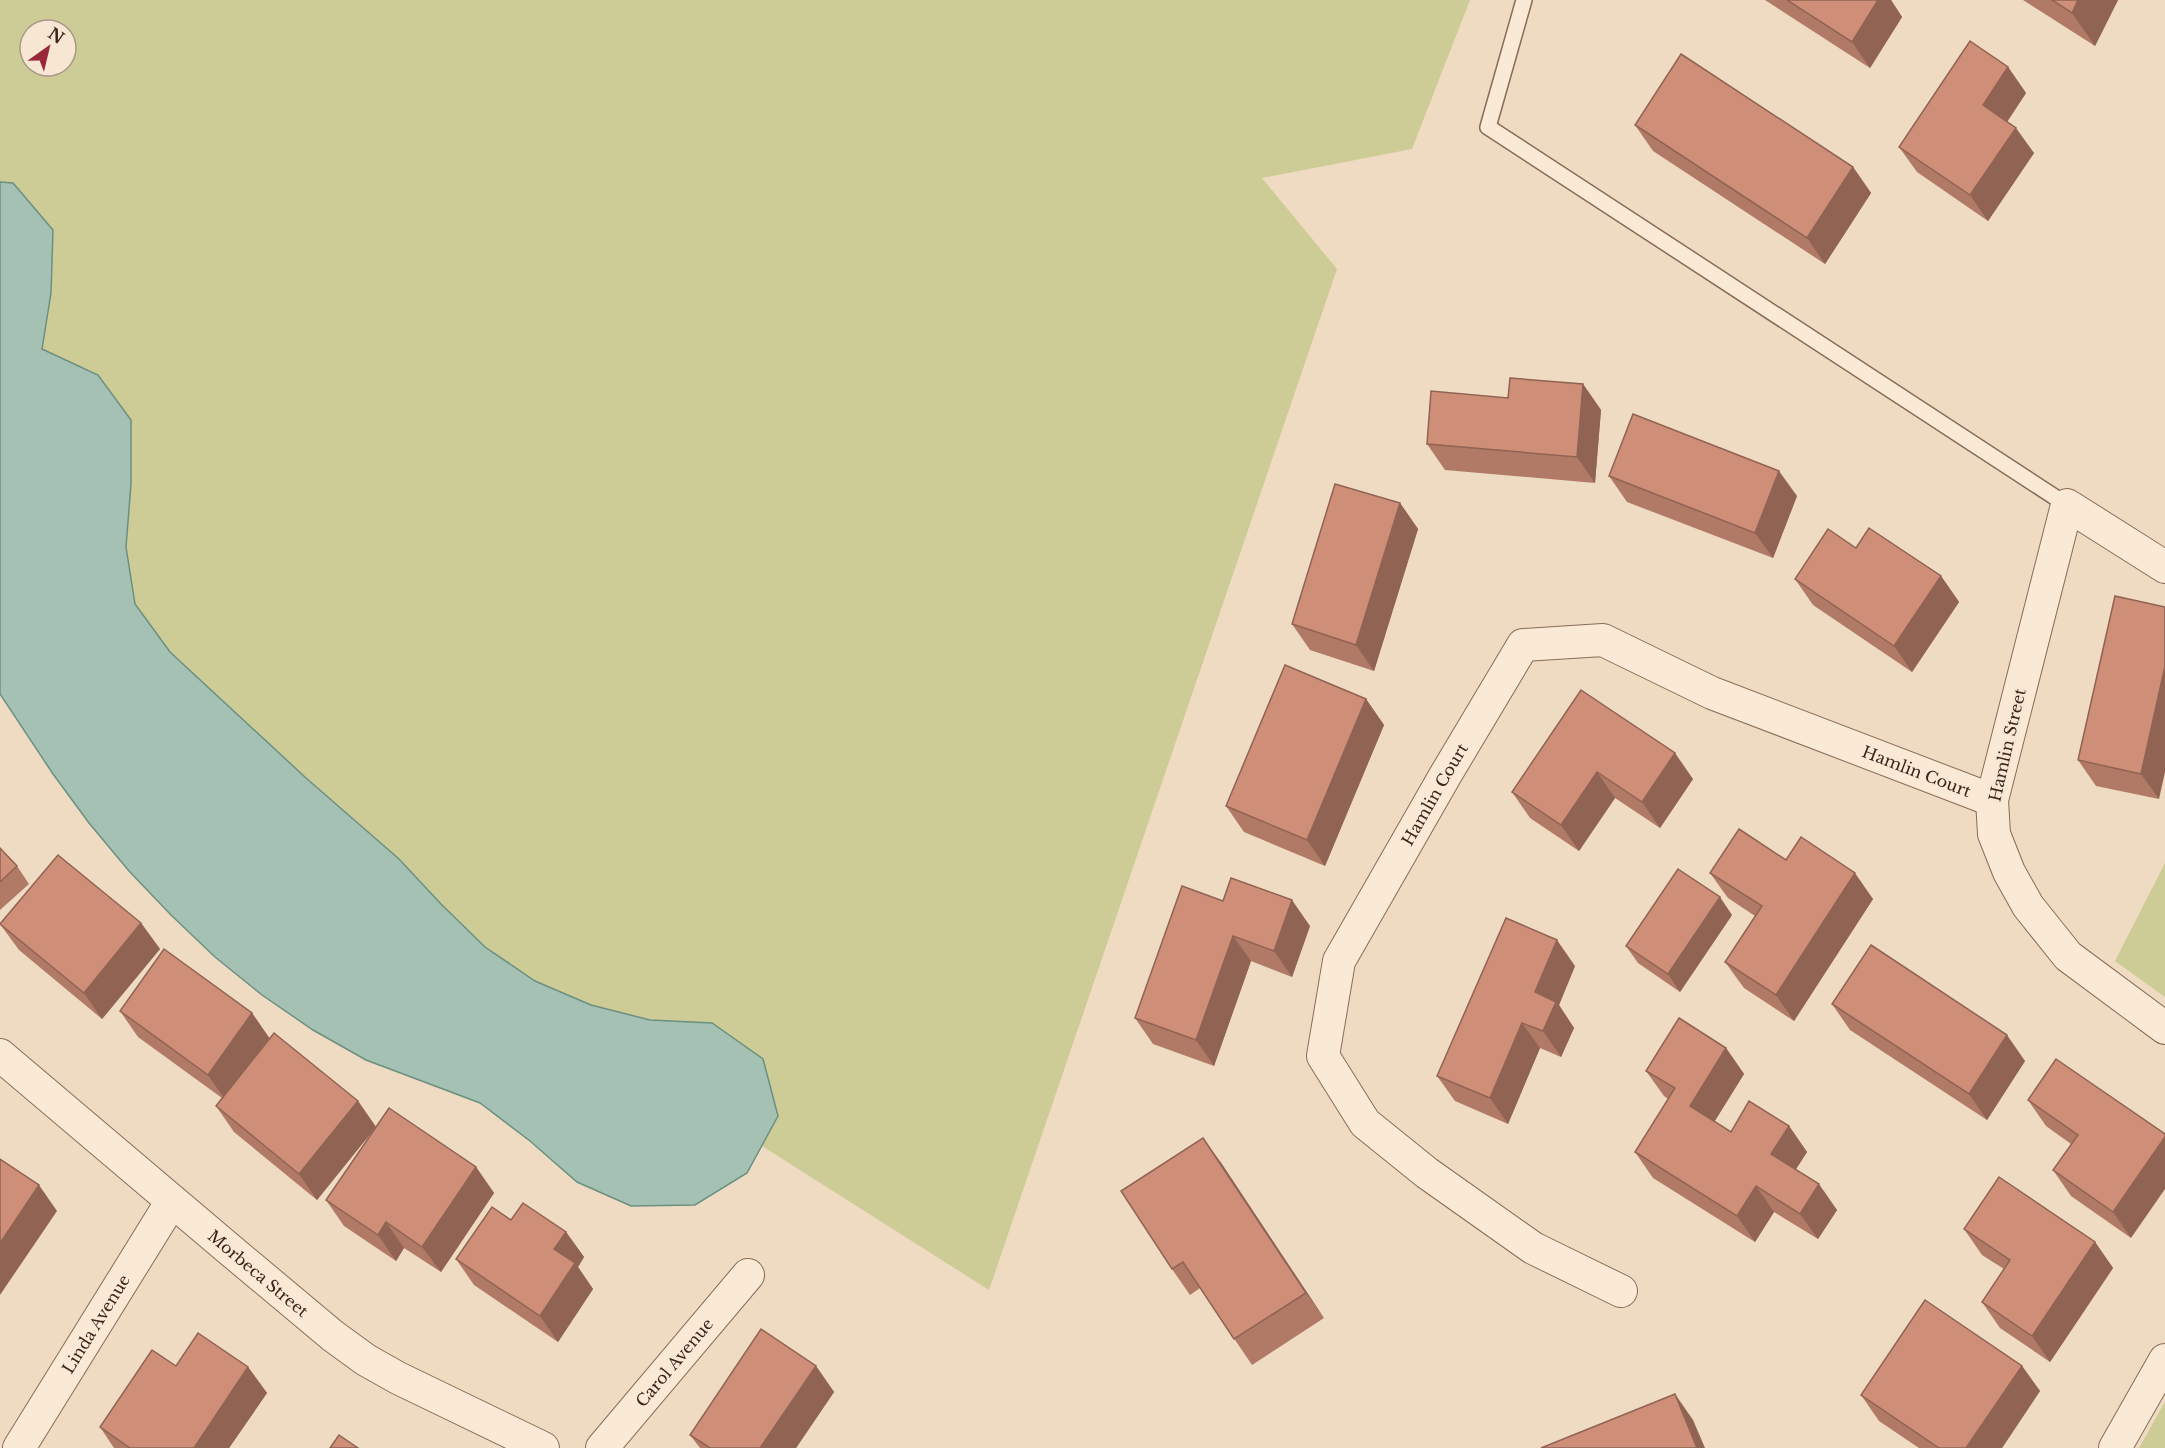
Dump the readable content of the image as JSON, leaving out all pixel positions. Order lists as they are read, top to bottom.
{
  "streets": {
    "street": [
      "Hamlin Street",
      "Hamlin Court",
      "Morbeca Street",
      "Linda Avenue",
      "Carol Avenue"
    ]
  },
  "crossings": [
    ["Hamlin Street", "Hamlin Court"],
    ["Morbeca Street", "Linda Avenue"]
  ],
  "north": "top right"
}
